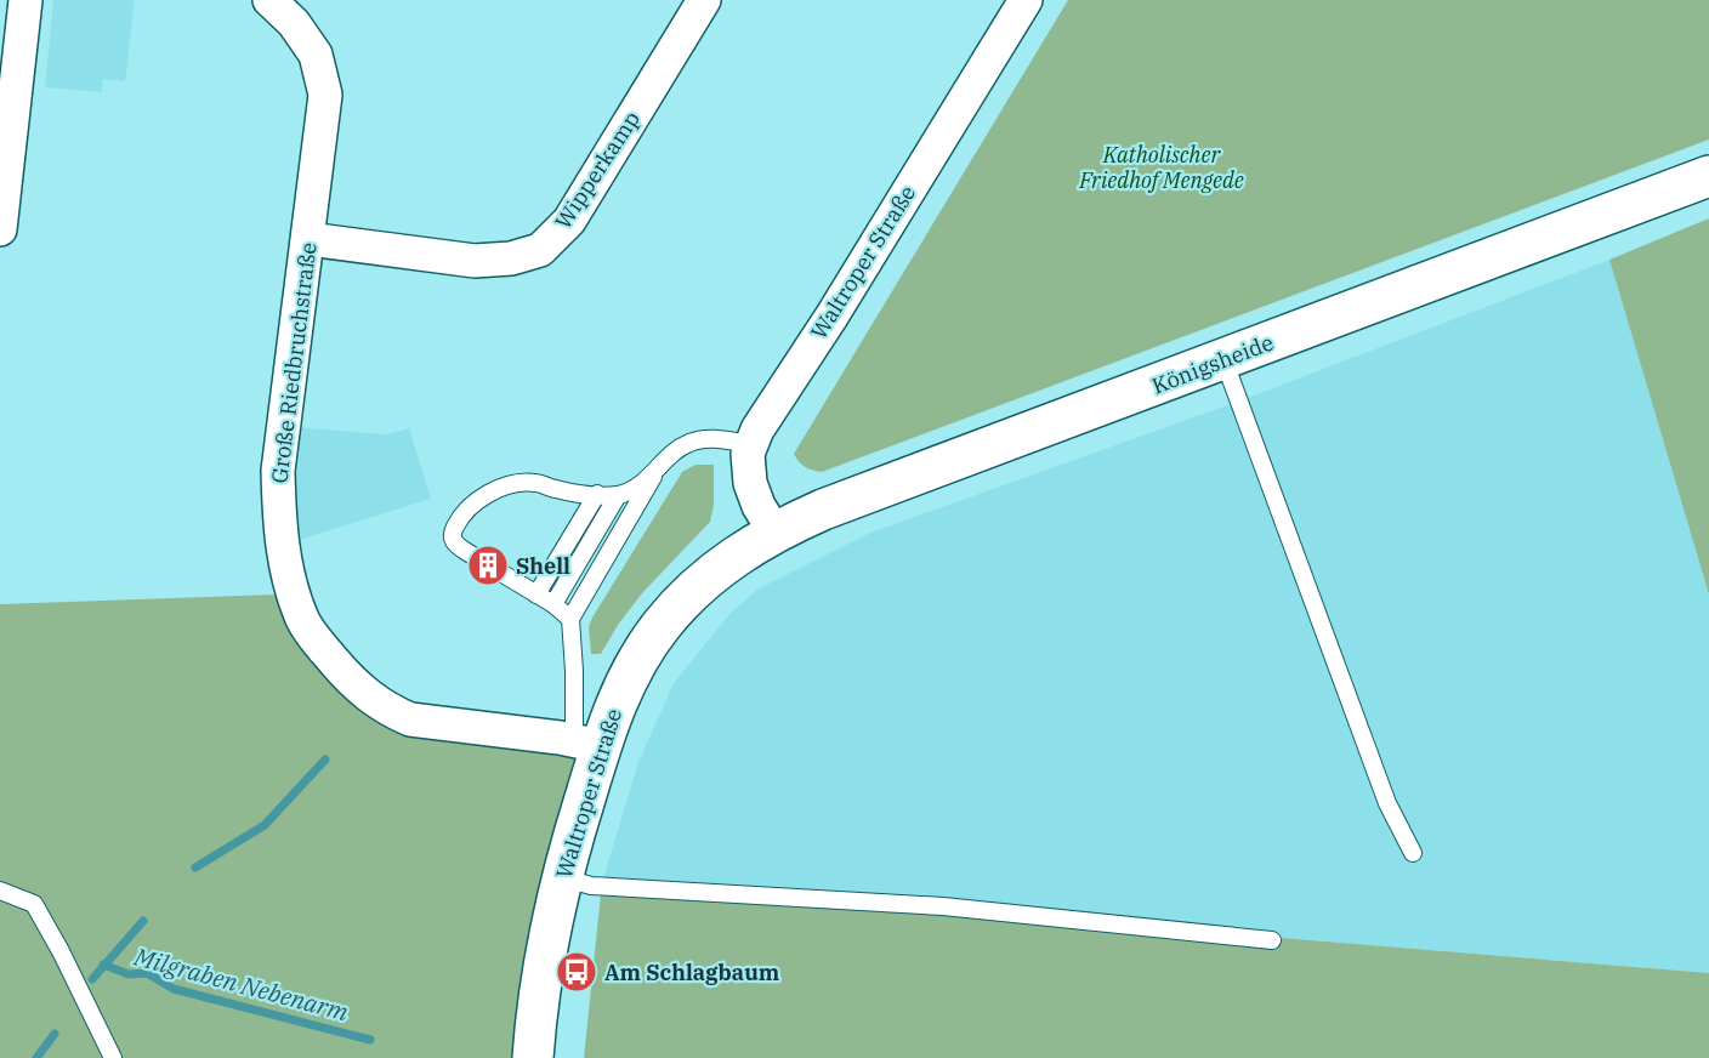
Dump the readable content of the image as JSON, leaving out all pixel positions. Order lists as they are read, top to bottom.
{
  "streets": {
    "main road": ["Waltroper Straße", "Königsheide"],
    "street": ["Wipperkamp", "Große Riedbruchstraße"]
  },
  "crossings": [
    ["Wipperkamp", "Große Riedbruchstraße"],
    ["Waltroper Straße", "Große Riedbruchstraße"],
    ["Waltroper Straße", "Königsheide"]
  ],
  "water": ["Milgraben Nebenarm"],
  "parks": ["Katholischer Friedhof Mengede"],
  "places": {
    "building": ["Shell"],
    "bus stop": ["Am Schlagbaum"]
  }
}
